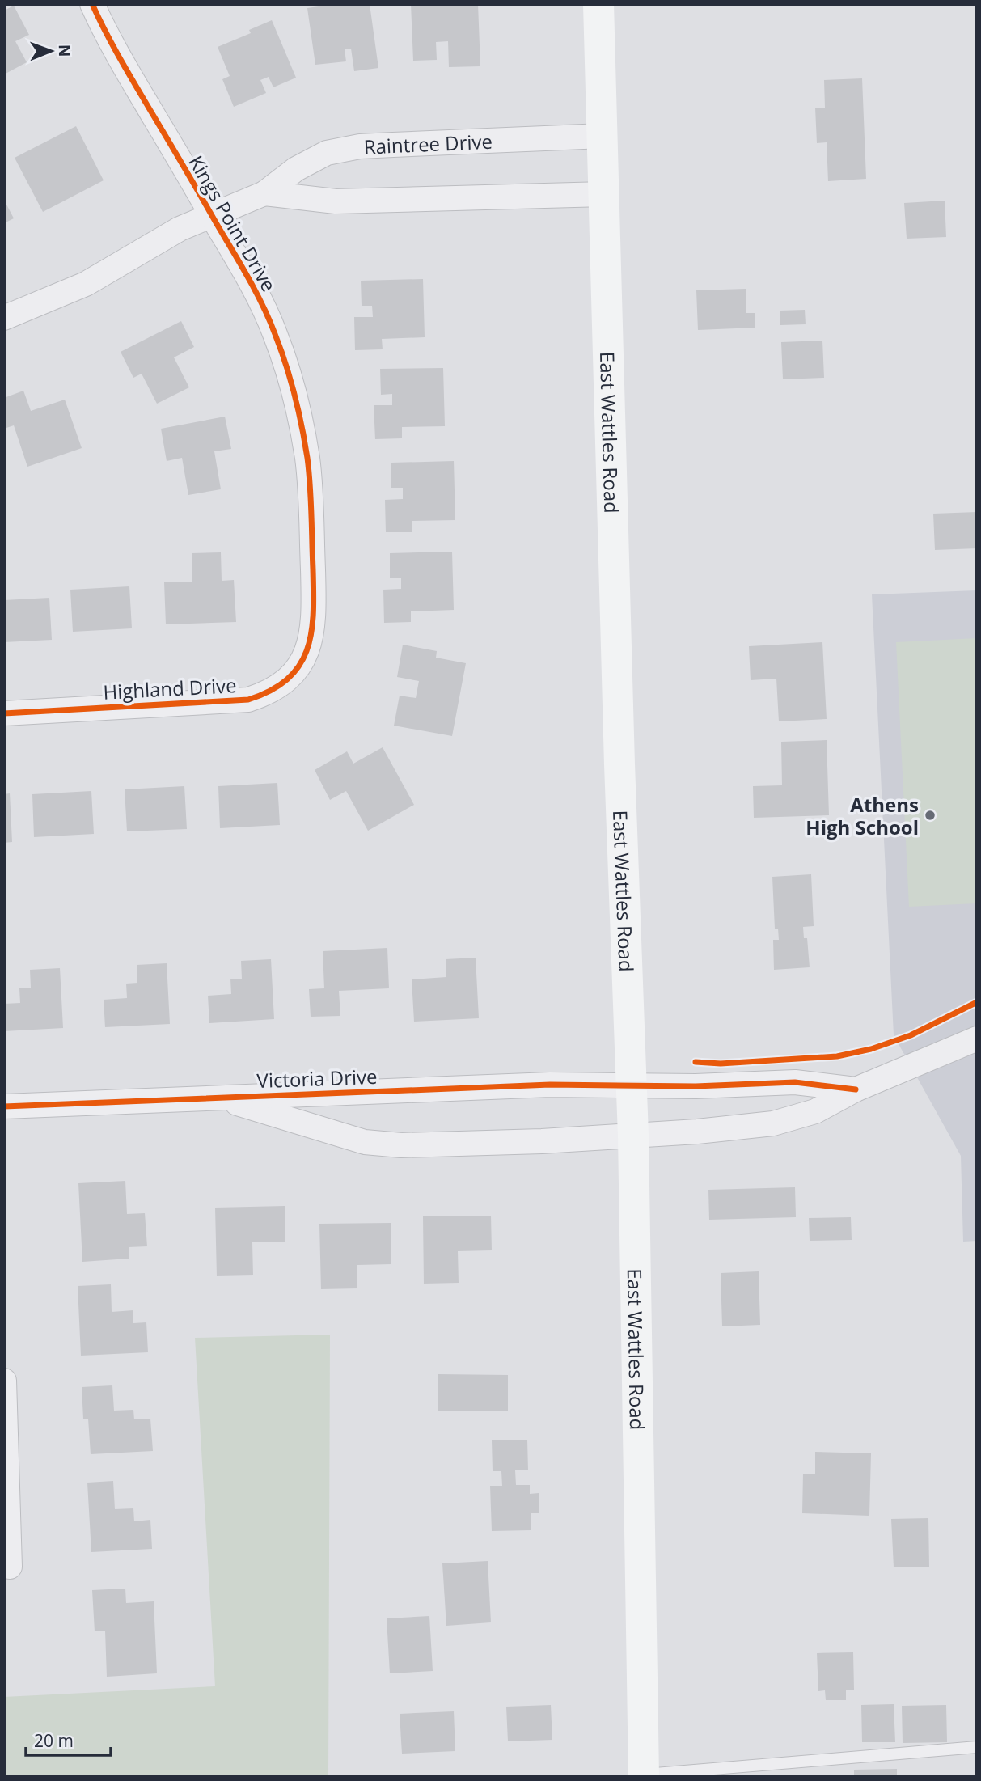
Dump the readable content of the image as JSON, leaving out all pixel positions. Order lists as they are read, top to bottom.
{
  "streets": {
    "main road": ["East Wattles Road"],
    "street": [
      "Raintree Drive",
      "Kings Point Drive",
      "Highland Drive",
      "Victoria Drive"
    ]
  },
  "crossings": [
    ["Raintree Drive", "Kings Point Drive"],
    ["Raintree Drive", "East Wattles Road"],
    ["Kings Point Drive", "Highland Drive"],
    ["East Wattles Road", "Victoria Drive"]
  ],
  "places": ["Athens High School"],
  "scale_bar": "20 m",
  "north": "right"
}
